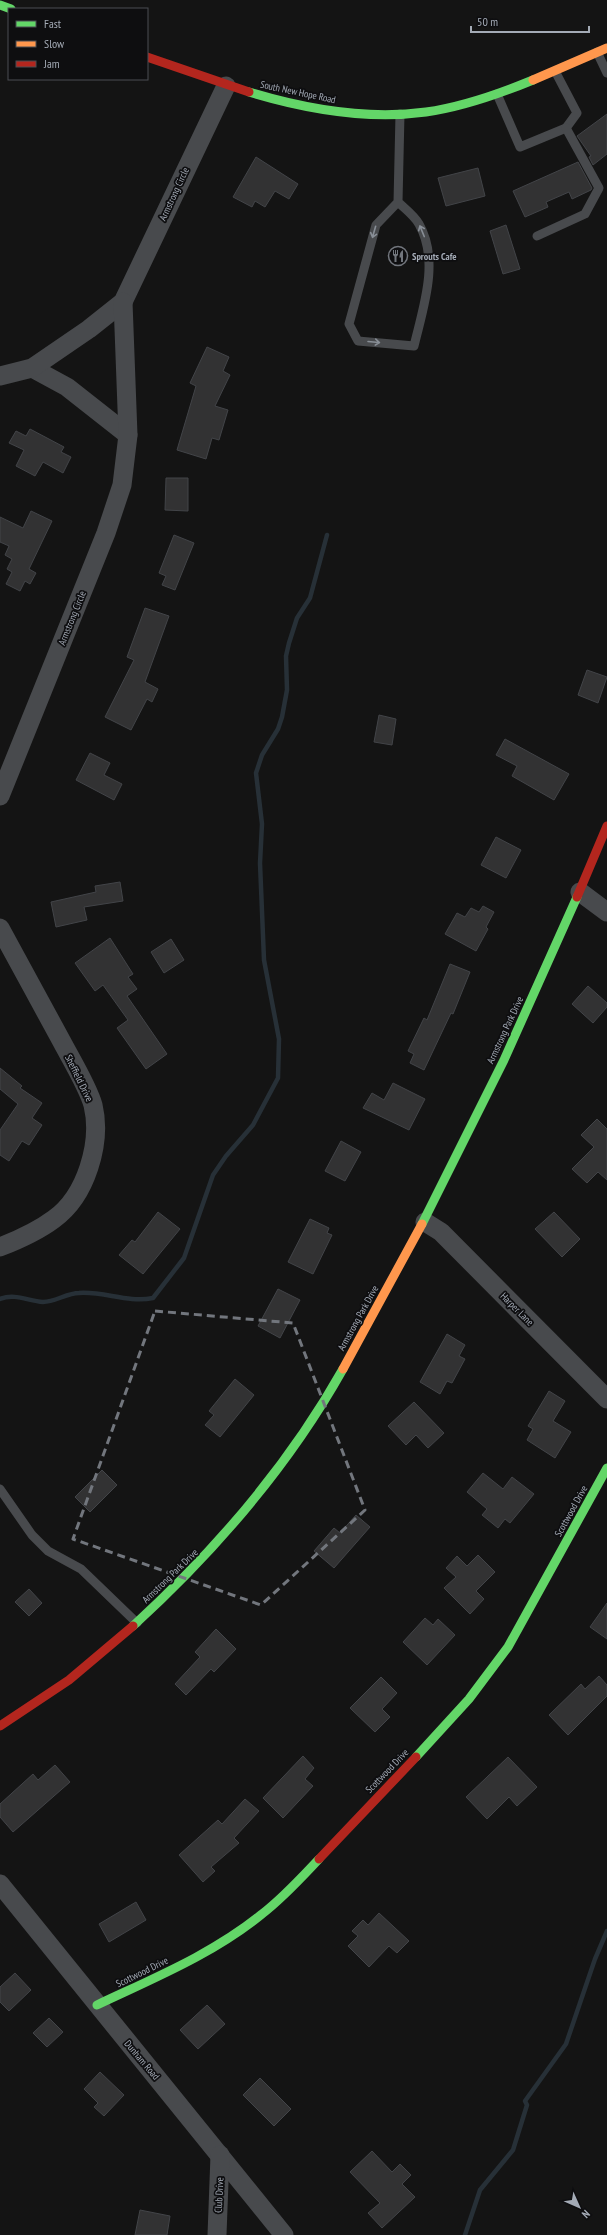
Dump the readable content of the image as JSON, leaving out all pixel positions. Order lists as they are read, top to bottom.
{
  "streets": {
    "main road": ["South New Hope Road", "Armstrong Park Drive", "Scottwood Drive"],
    "street": [
      "Armstrong Circle",
      "Sheffield Drive",
      "Harper Lane",
      "Dunham Road",
      "Club Drive"
    ]
  },
  "crossings": [
    ["South New Hope Road", "Armstrong Circle"],
    ["Armstrong Park Drive", "Harper Lane"],
    ["Scottwood Drive", "Dunham Road"],
    ["Dunham Road", "Club Drive"]
  ],
  "places": {
    "restaurant": ["Sprouts Cafe"]
  },
  "legend": ["Fast", "Slow", "Jam"],
  "scale_bar": "50 m",
  "north": "bottom right"
}
